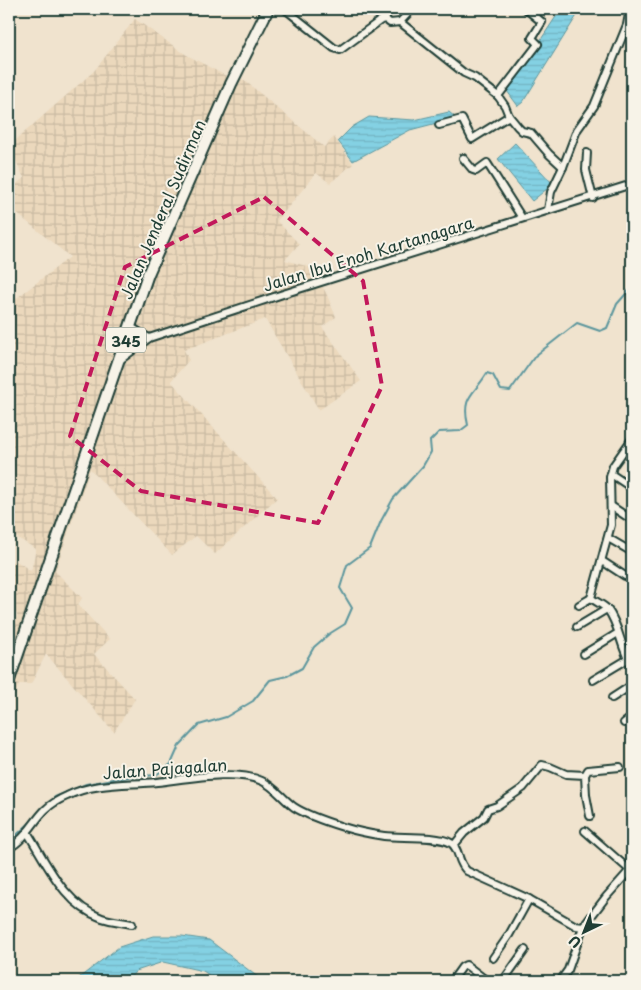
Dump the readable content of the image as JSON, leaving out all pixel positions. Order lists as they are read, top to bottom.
{
  "streets": {
    "main road": ["Jalan Jenderal Sudirman", "345"],
    "street": ["Jalan Ibu Enoh Kartanagara", "Jalan Pajagalan"]
  },
  "crossings": [
    ["Jalan Jenderal Sudirman", "Jalan Ibu Enoh Kartanagara"]
  ],
  "north": "bottom left"
}
